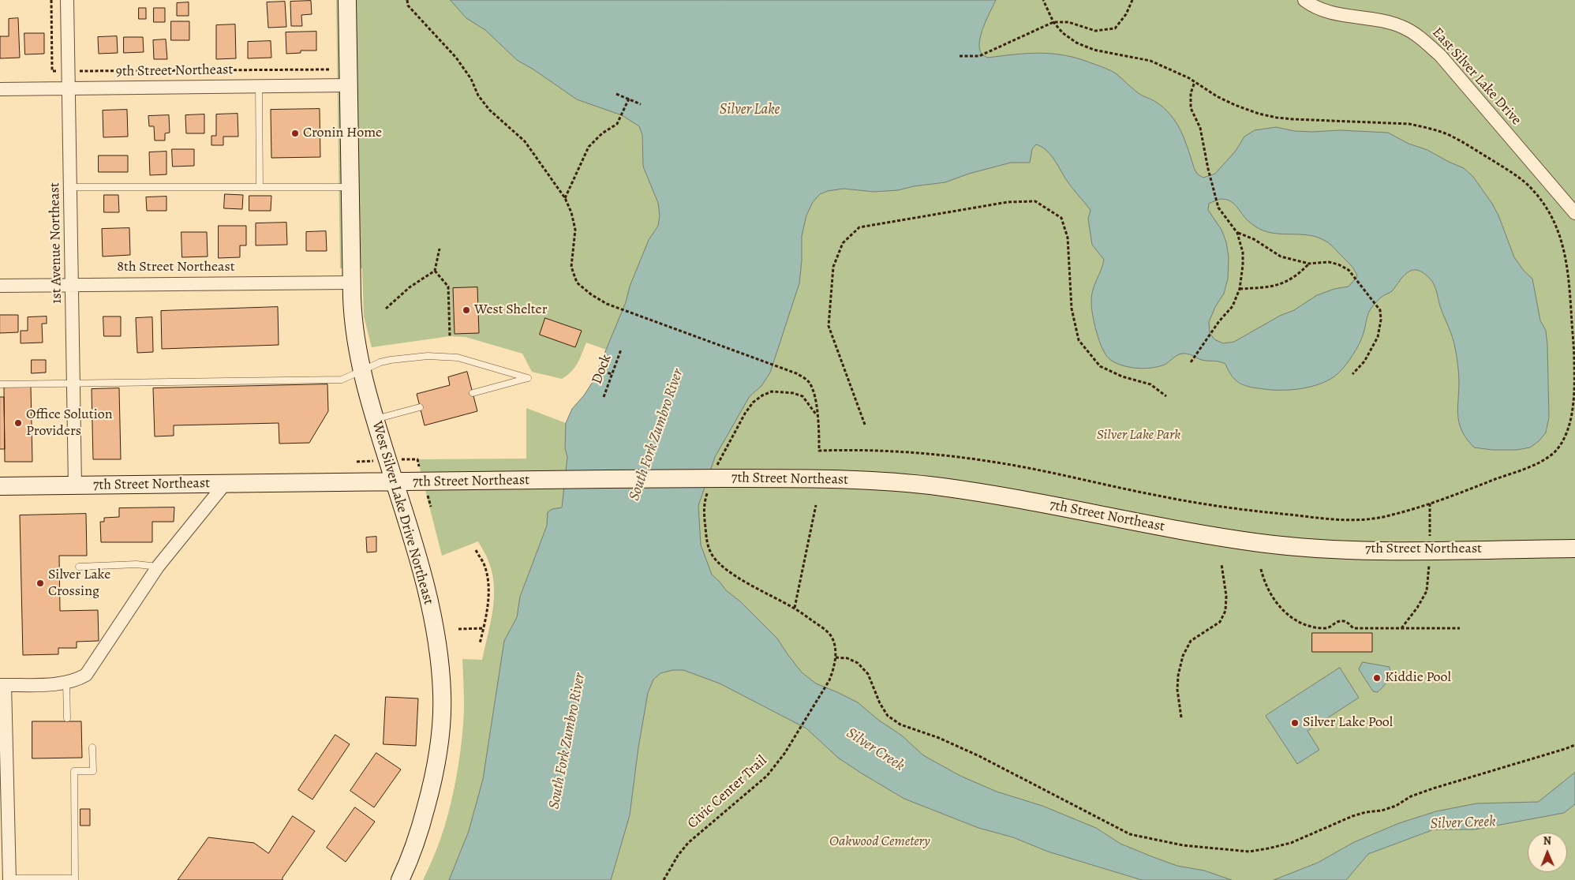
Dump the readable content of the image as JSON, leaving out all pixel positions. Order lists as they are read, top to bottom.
{
  "streets": {
    "main road": ["7th Street Northeast", "West Silver Lake Drive Northeast"],
    "street": [
      "9th Street Northeast",
      "East Silver Lake Drive",
      "1st Avenue Northeast",
      "8th Street Northeast"
    ],
    "path": ["Dock", "Civic Center Trail"]
  },
  "crossings": [
    ["9th Street Northeast", "1st Avenue Northeast"],
    ["9th Street Northeast", "West Silver Lake Drive Northeast"],
    ["1st Avenue Northeast", "8th Street Northeast"],
    ["1st Avenue Northeast", "7th Street Northeast"],
    ["8th Street Northeast", "West Silver Lake Drive Northeast"],
    ["7th Street Northeast", "West Silver Lake Drive Northeast"]
  ],
  "water": ["Silver Lake", "South Fork Zumbro River", "Silver Creek"],
  "parks": ["Silver Lake Park", "Oakwood Cemetery"],
  "places": [
    "Cronin Home",
    "West Shelter",
    "Office Solution Providers",
    "Silver Lake Crossing",
    "Kiddie Pool",
    "Silver Lake Pool"
  ],
  "north": "top"
}
